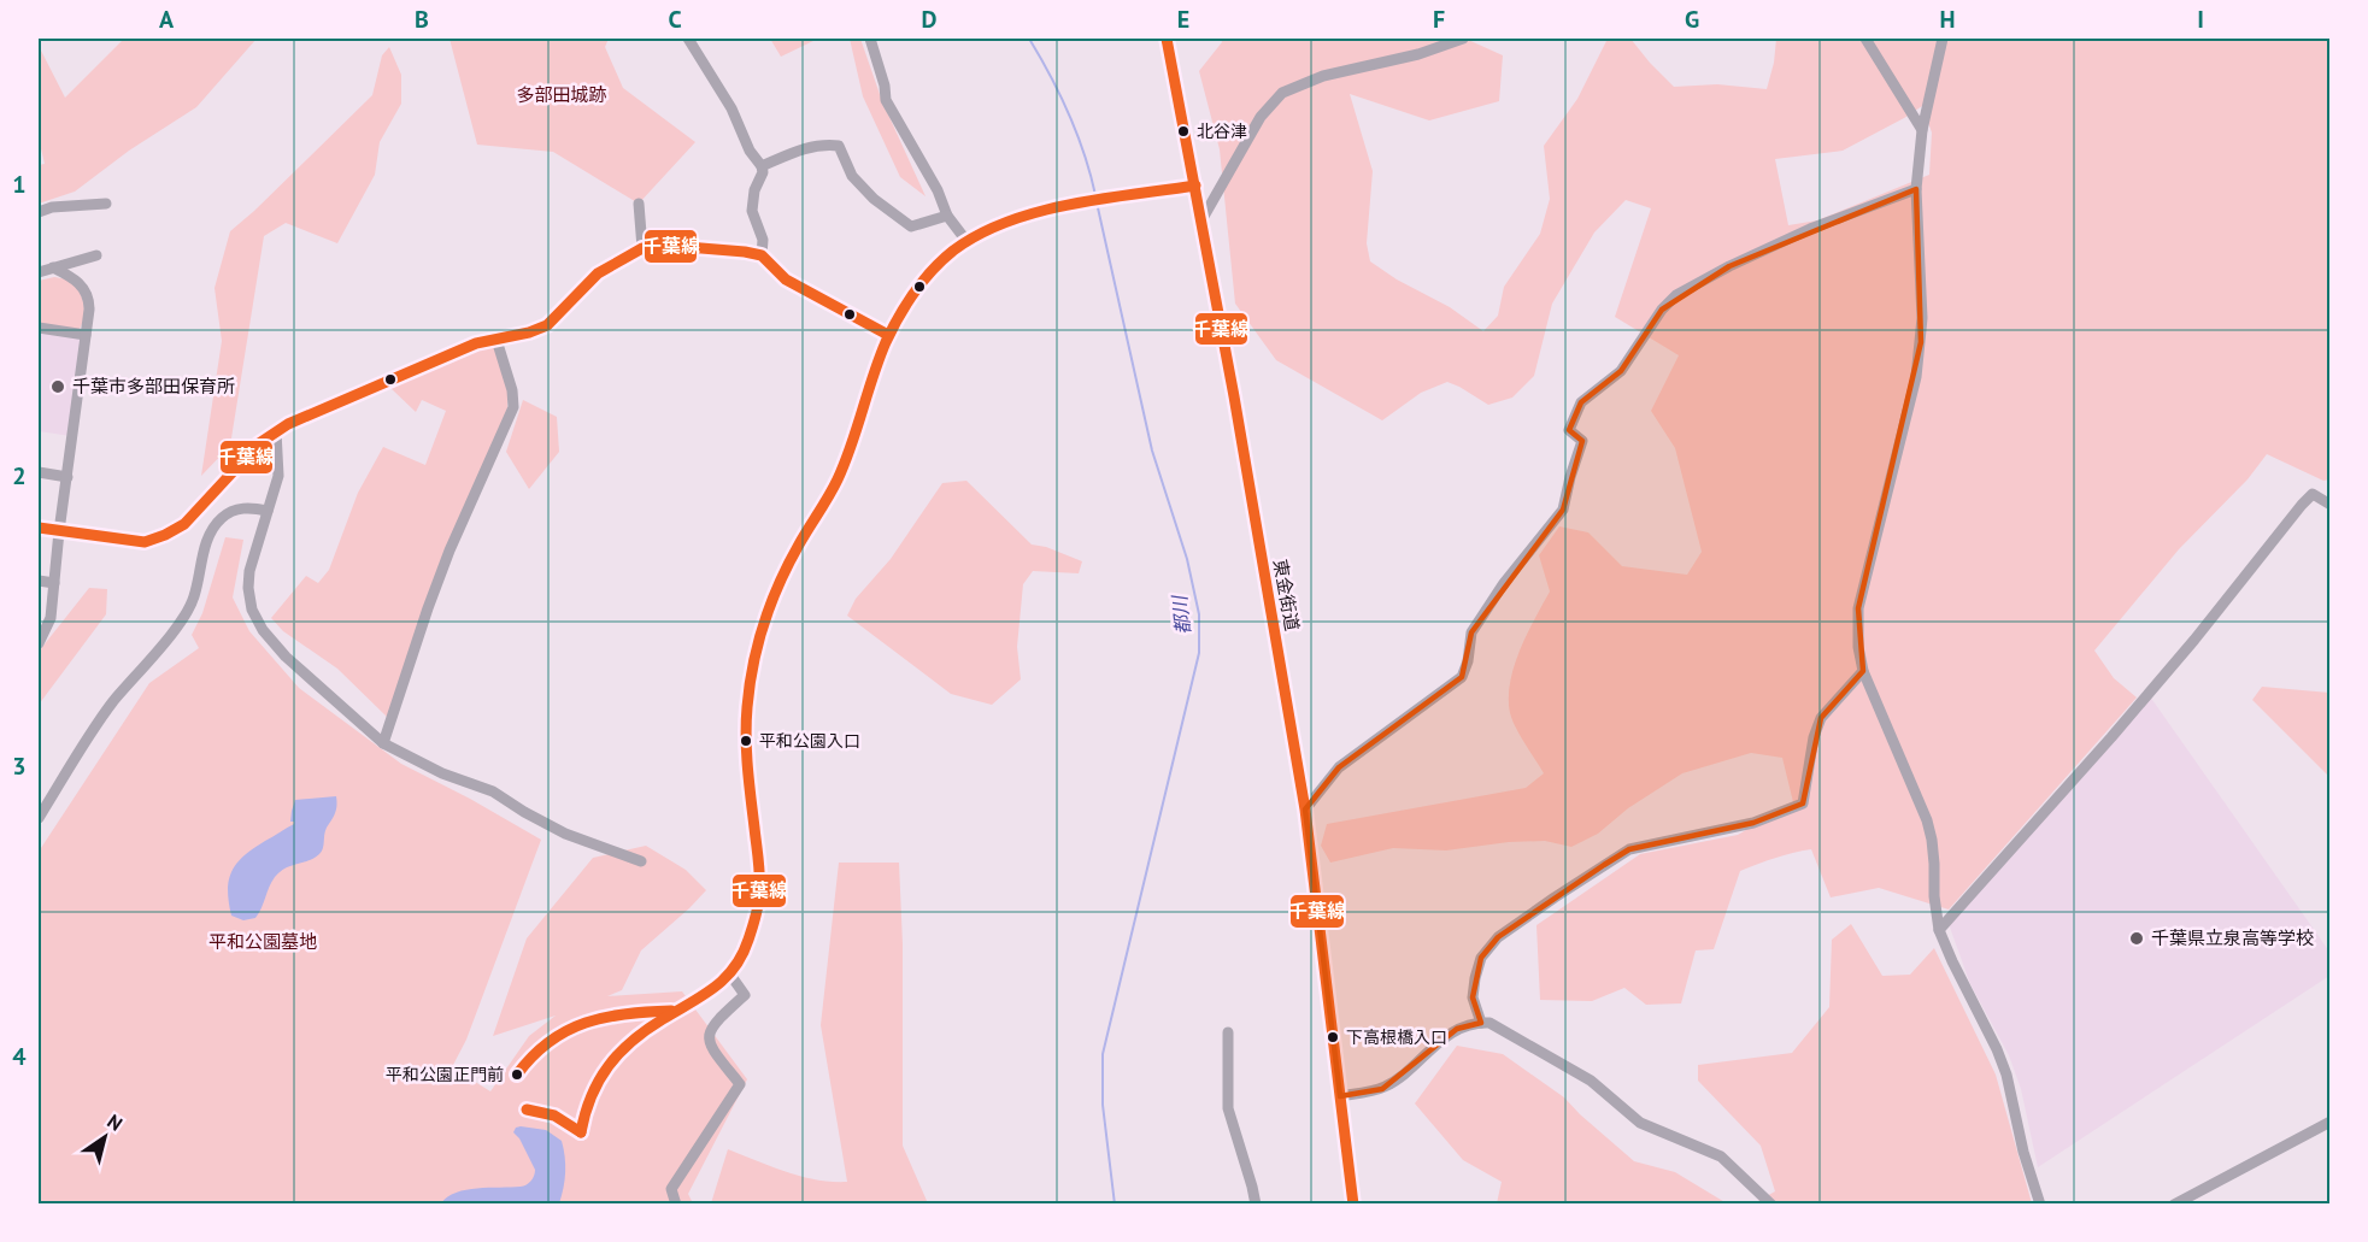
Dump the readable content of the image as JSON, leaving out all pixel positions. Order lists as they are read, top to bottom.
{
  "streets": {
    "highway": ["東金街道"]
  },
  "water": ["都川"],
  "parks": ["多部田城跡", "平和公園墓地"],
  "places": [
    "北谷津",
    "千葉市多部田保育所",
    "平和公園入口",
    "千葉県立泉高等学校",
    "下高根橋入口",
    "平和公園正門前"
  ],
  "lines": ["transit line 千葉線"],
  "north": "top right",
  "grid": {
    "columns": [
      "A",
      "B",
      "C",
      "D",
      "E",
      "F",
      "G",
      "H",
      "I"
    ],
    "rows": [
      "1",
      "2",
      "3",
      "4"
    ]
  }
}
